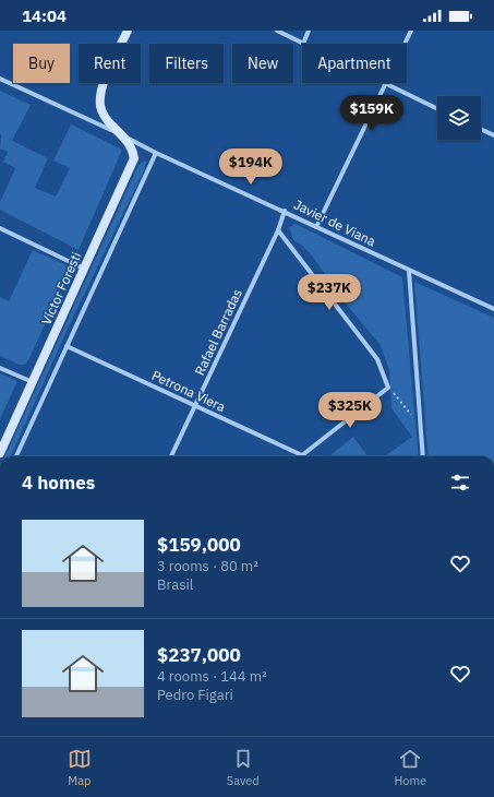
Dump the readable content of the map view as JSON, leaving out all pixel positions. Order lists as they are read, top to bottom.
{
  "streets": {
    "street": [
      "Javier de Viana",
      "Víctor Foresti",
      "Rafael Barradas",
      "Petrona Viera"
    ]
  },
  "crossings": [
    ["Javier de Viana", "Víctor Foresti"],
    ["Javier de Viana", "Rafael Barradas"],
    ["Rafael Barradas", "Petrona Viera"]
  ],
  "page": {
    "status": "14:04",
    "chip": [
      "Buy",
      "Rent",
      "Filters",
      "New",
      "Apartment"
    ],
    "price": [
      "$159K",
      "$194K",
      "$237K",
      "$325K"
    ],
    "heading": "4 homes",
    "list": [
      {
        "name": "$159,000",
        "note": "3 rooms · 80 m² · Brasil"
      },
      {
        "name": "$237,000",
        "note": "4 rooms · 144 m² · Pedro Figari"
      }
    ],
    "tabs": ["Map", "Saved", "Home"]
  }
}
